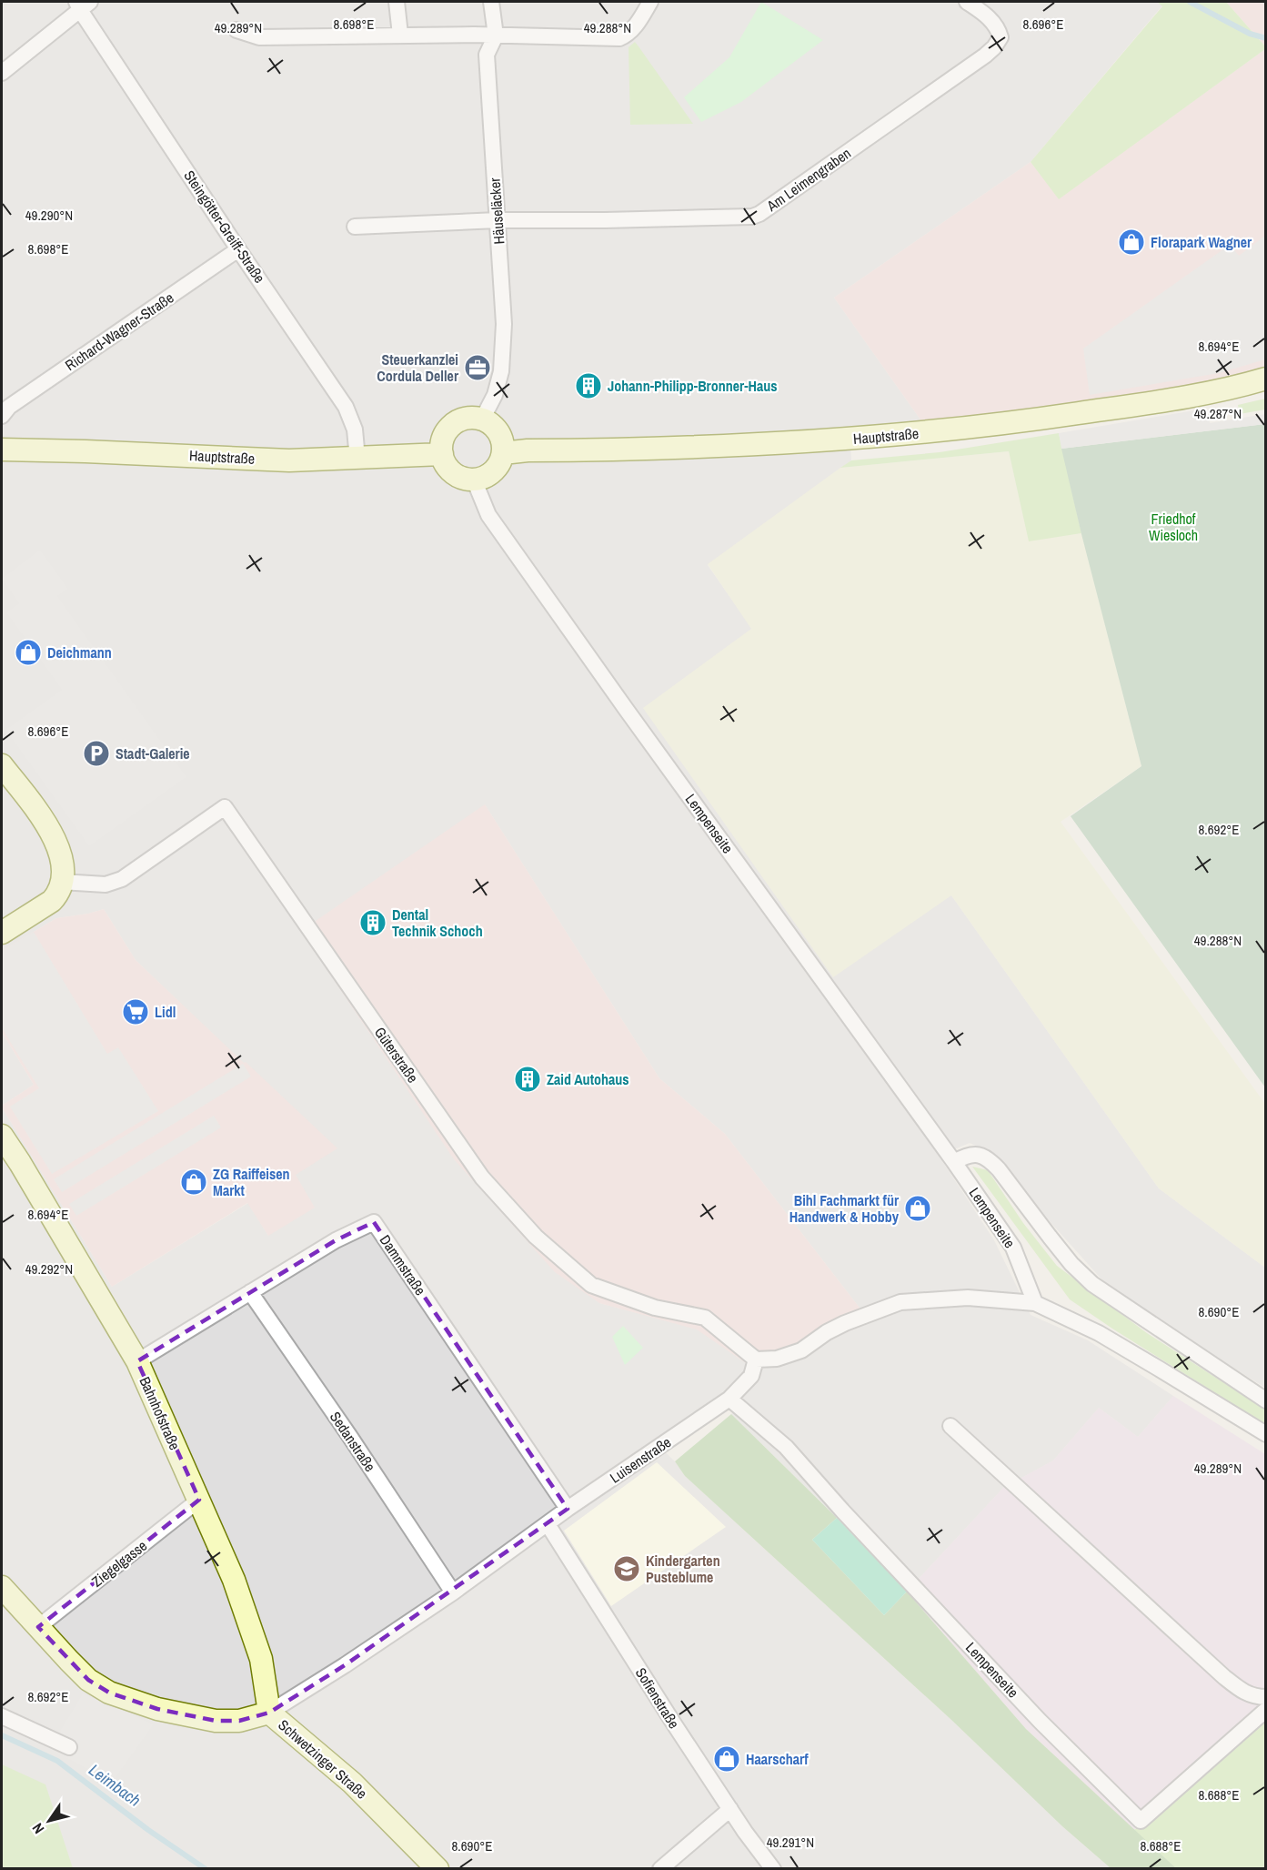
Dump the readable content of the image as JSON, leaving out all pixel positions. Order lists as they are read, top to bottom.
{
  "streets": {
    "street": [
      "Am Leimengraben",
      "Häuseläcker",
      "Steingötter-Greiff-Straße",
      "Richard-Wagner-Straße",
      "Hauptstraße",
      "Lempenseite",
      "Güterstraße",
      "Dammstraße",
      "Bahnhofstraße",
      "Sedanstraße",
      "Luisenstraße",
      "Ziegelgasse",
      "Sofienstraße",
      "Schwetzinger Straße"
    ]
  },
  "crossings": [
    ["Am Leimengraben", "Häuseläcker"],
    ["Häuseläcker", "Hauptstraße"],
    ["Häuseläcker", "Lempenseite"],
    ["Steingötter-Greiff-Straße", "Richard-Wagner-Straße"],
    ["Steingötter-Greiff-Straße", "Hauptstraße"],
    ["Hauptstraße", "Lempenseite"],
    ["Lempenseite", "Luisenstraße"],
    ["Güterstraße", "Luisenstraße"],
    ["Dammstraße", "Bahnhofstraße"],
    ["Dammstraße", "Sedanstraße"],
    ["Dammstraße", "Luisenstraße"],
    ["Bahnhofstraße", "Luisenstraße"],
    ["Bahnhofstraße", "Ziegelgasse"],
    ["Bahnhofstraße", "Schwetzinger Straße"],
    ["Sedanstraße", "Luisenstraße"],
    ["Luisenstraße", "Sofienstraße"],
    ["Luisenstraße", "Schwetzinger Straße"],
    ["Ziegelgasse", "Schwetzinger Straße"]
  ],
  "water": ["Leimbach"],
  "parks": ["Friedhof Wiesloch"],
  "places": {
    "shop": [
      "Florapark Wagner",
      "Deichmann",
      "ZG Raiffeisen Markt",
      "Bihl Fachmarkt für Handwerk & Hobby",
      "Haarscharf"
    ],
    "office": ["Steuerkanzlei Cordula Deller"],
    "building": ["Johann-Philipp-Bronner-Haus", "Dental Technik Schoch", "Zaid Autohaus"],
    "parking": ["Stadt-Galerie"],
    "supermarket": ["Lidl"],
    "school or university": ["Kindergarten Pusteblume"]
  },
  "north": "bottom left",
  "coordinates": [
    "8.698°E",
    "8.696°E",
    "49.289°N",
    "49.288°N",
    "49.290°N",
    "8.694°E",
    "49.287°N",
    "8.692°E",
    "49.292°N",
    "8.690°E",
    "8.688°E",
    "49.291°N"
  ]
}
